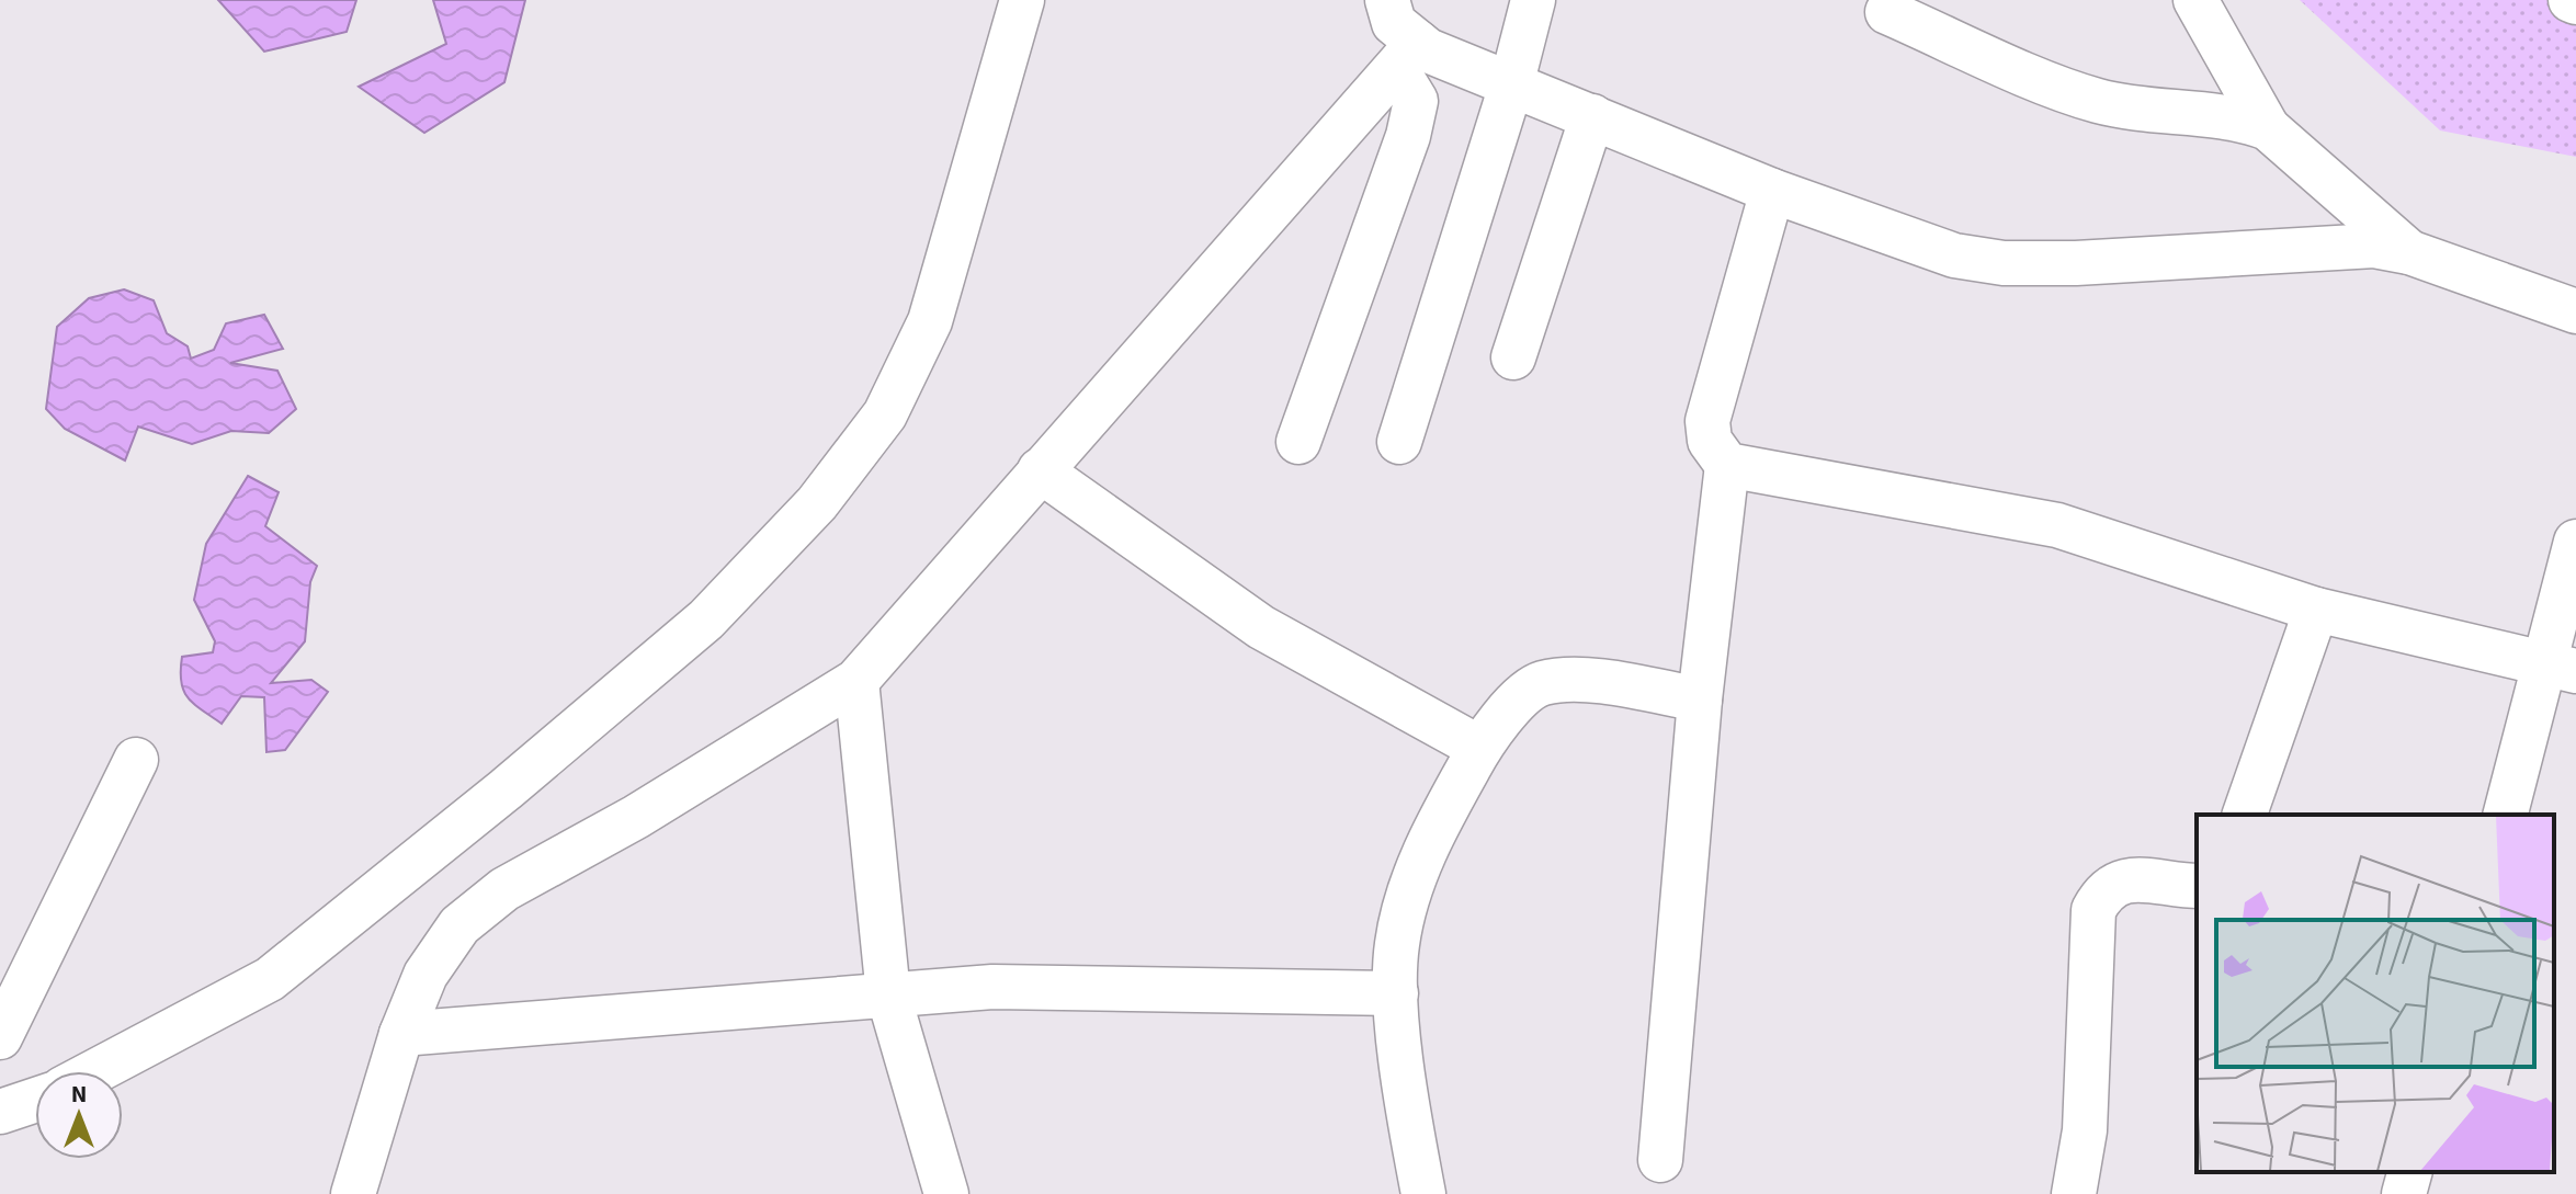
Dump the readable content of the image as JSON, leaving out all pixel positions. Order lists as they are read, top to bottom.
{
  "north": "top"
}
